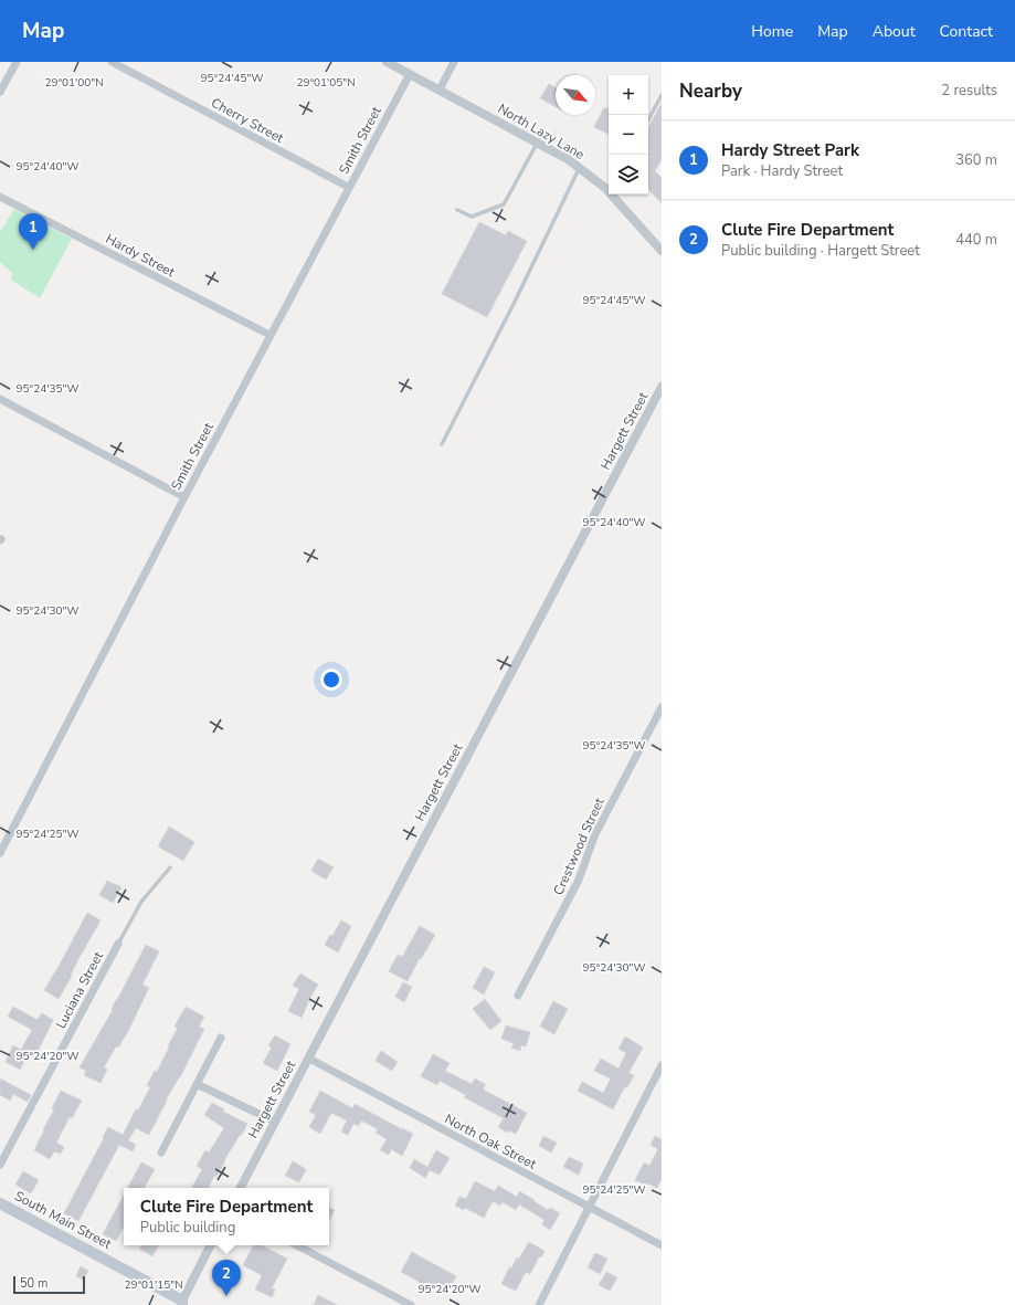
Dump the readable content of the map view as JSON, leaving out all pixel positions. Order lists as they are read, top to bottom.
{
  "streets": {
    "main road": ["South Main Street"],
    "street": [
      "Cherry Street",
      "North Lazy Lane",
      "Smith Street",
      "Hardy Street",
      "Hargett Street",
      "Crestwood Street",
      "Luciana Street",
      "North Oak Street"
    ]
  },
  "crossings": [
    ["Cherry Street", "Smith Street"],
    ["North Lazy Lane", "Smith Street"],
    ["Smith Street", "Hardy Street"],
    ["Hargett Street", "North Oak Street"]
  ],
  "scale_bar": "50 m",
  "north": "bottom right",
  "page": {
    "header": "Map",
    "nav": [
      "Home",
      "Map",
      "About",
      "Contact"
    ],
    "heading": ["Nearby", "2 results"],
    "map_buttons": ["+", "−"],
    "list": [
      {
        "mark": "1",
        "name": "Hardy Street Park",
        "note": "Park · Hardy Street",
        "value": "360 m"
      },
      {
        "mark": "2",
        "name": "Clute Fire Department",
        "note": "Public building · Hargett Street",
        "value": "440 m"
      }
    ],
    "pins": ["1", "2"],
    "popup": ["Clute Fire Department", "Public building"],
    "scale": "50 m"
  },
  "coordinates": [
    "95°24'45\"W",
    "29°01'00\"N",
    "29°01'05\"N",
    "95°24'40\"W",
    "95°24'35\"W",
    "95°24'30\"W",
    "95°24'25\"W",
    "95°24'20\"W",
    "29°01'15\"N"
  ]
}
